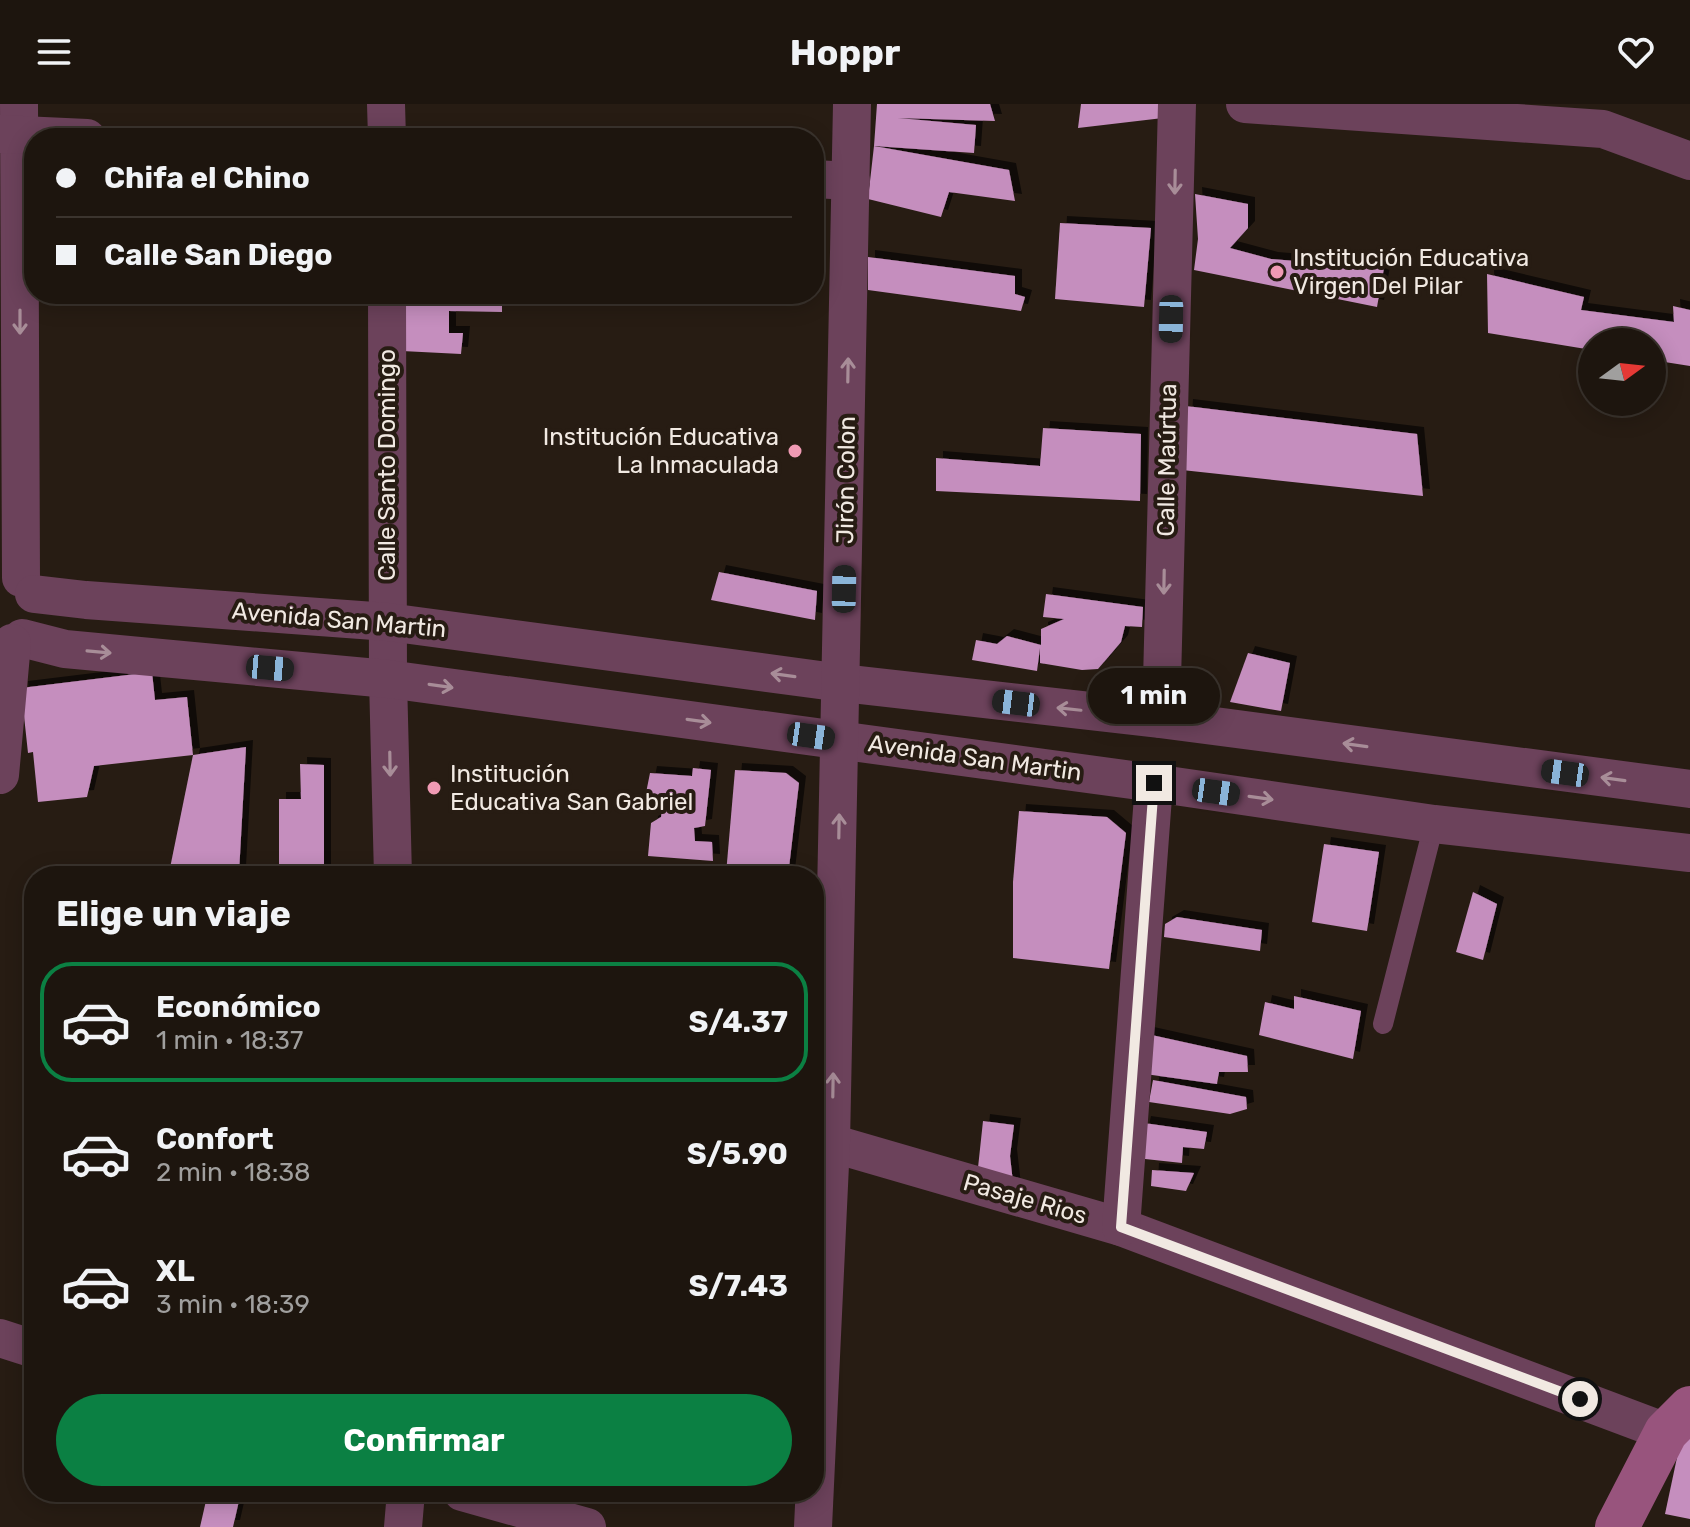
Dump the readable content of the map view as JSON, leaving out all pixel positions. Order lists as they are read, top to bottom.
{
  "streets": {
    "street": [
      "Calle Maúrtua",
      "Calle Santo Domingo",
      "Jirón Colon",
      "Avenida San Martin",
      "Pasaje Rios"
    ]
  },
  "crossings": [
    ["Calle Maúrtua", "Avenida San Martin"],
    ["Calle Santo Domingo", "Avenida San Martin"],
    ["Jirón Colon", "Avenida San Martin"],
    ["Jirón Colon", "Pasaje Rios"]
  ],
  "one_way": ["Calle Maúrtua"],
  "places": ["Institución Educativa Virgen Del Pilar", "Institución Educativa La Inmaculada", "Institución Educativa San Gabriel"],
  "north": "right",
  "page": {
    "header": "Hoppr",
    "banner": ["Chifa el Chino", "Calle San Diego"],
    "bubble": "1 min",
    "heading": "Elige un viaje",
    "list": [
      {
        "name": "Económico",
        "note": "1 min · 18:37",
        "value": "S/4.37"
      },
      {
        "name": "Confort",
        "note": "2 min · 18:38",
        "value": "S/5.90"
      },
      {
        "name": "XL",
        "note": "3 min · 18:39",
        "value": "S/7.43"
      }
    ],
    "buttons": "Confirmar"
  }
}
